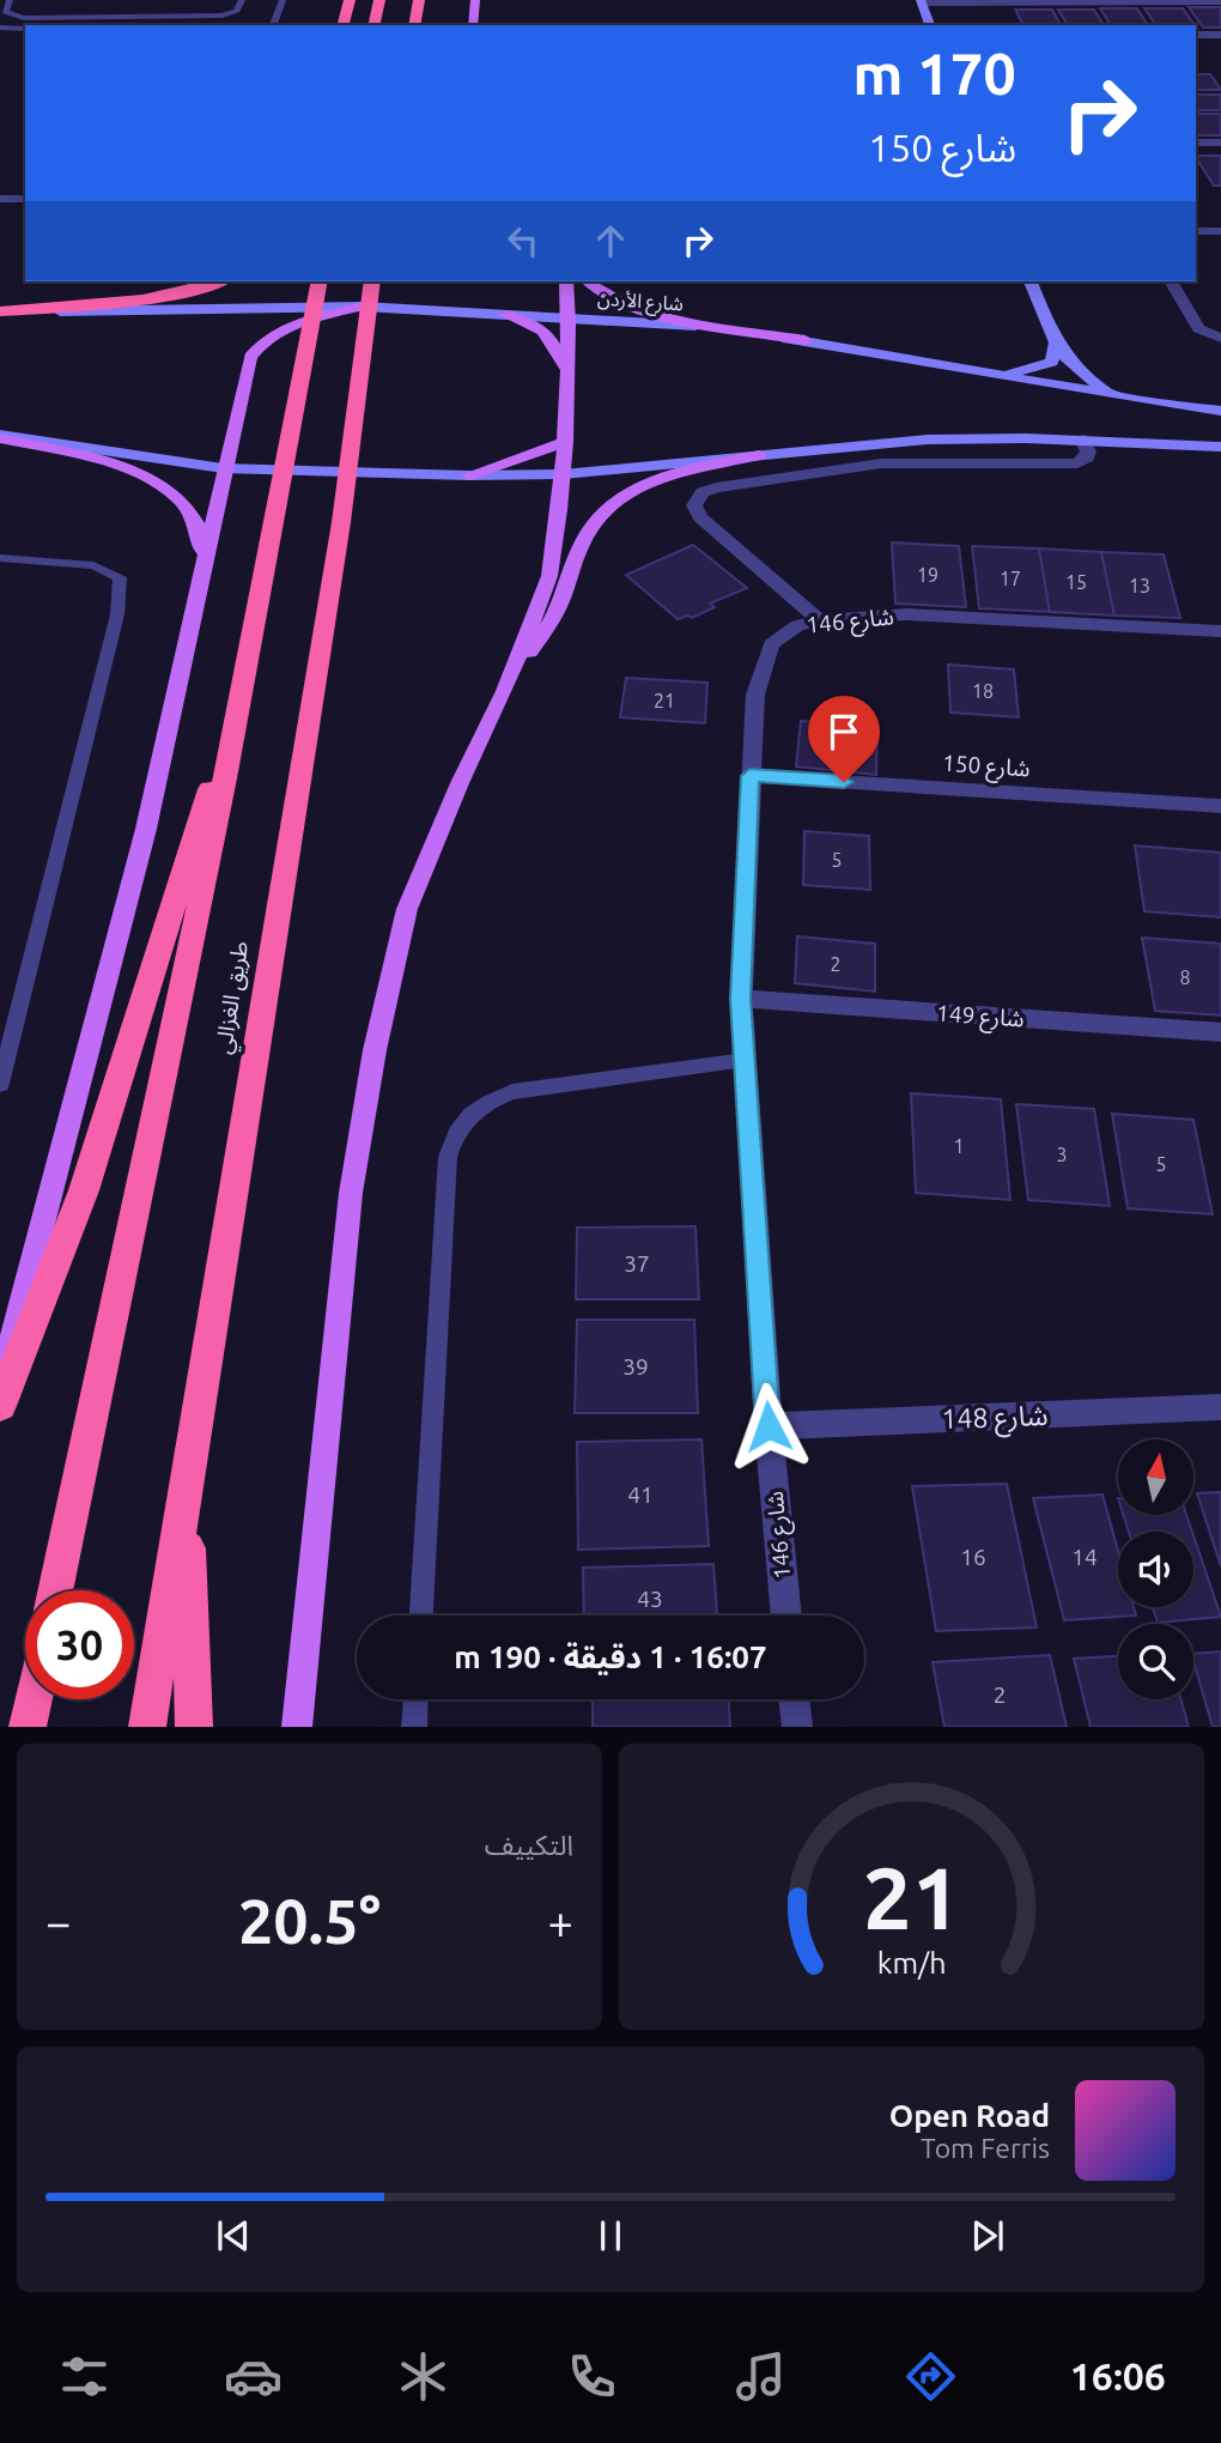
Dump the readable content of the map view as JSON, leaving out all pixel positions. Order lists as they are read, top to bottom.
{
  "streets": {
    "highway": ["طريق الغزالي"],
    "main road": ["شارع الأردن"],
    "street": [
      "شارع 146",
      "شارع 150",
      "شارع 149",
      "شارع 148"
    ]
  },
  "crossings": [
    ["شارع 146", "شارع 150"],
    ["شارع 146", "شارع 149"],
    ["شارع 146", "شارع 148"]
  ],
  "house_numbers": [
    "19",
    "17",
    "15",
    "13",
    "18",
    "21",
    "5",
    "2",
    "8",
    "1",
    "3",
    "5",
    "37",
    "39",
    "41",
    "16",
    "14",
    "43",
    "2"
  ],
  "north": "top",
  "page": {
    "turn": ["170 m", "شارع 150"],
    "limit": "30",
    "trip": "16:07 · 1 دقيقة · 190 m",
    "tile": "التكييف",
    "heat": ["−", "20.5°", "+"],
    "song": ["Open Road", "Tom Ferris"],
    "tabs": "16:06",
    "gauge": ["21", "km/h"]
  }
}
